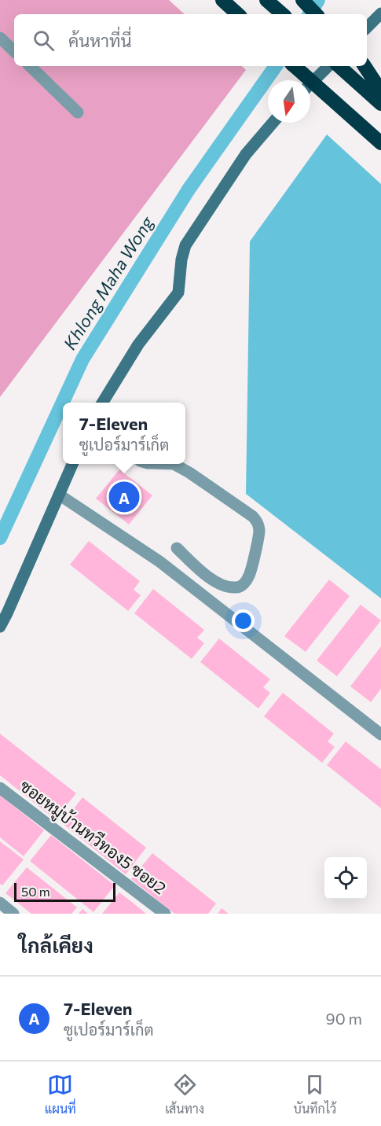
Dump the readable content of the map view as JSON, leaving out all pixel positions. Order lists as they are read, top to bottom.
{
  "streets": {
    "street": ["ซอยหมู่บ้านทวีทอง5 ซอย2"]
  },
  "water": ["Khlong Maha Wong"],
  "scale_bar": "50 m",
  "north": "bottom",
  "page": {
    "search": "ค้นหาที่นี่",
    "popup": ["7-Eleven", "ซูเปอร์มาร์เก็ต"],
    "pins": "A",
    "scale": "50 m",
    "heading": "ใกล้เคียง",
    "list": [
      {
        "mark": "A",
        "name": "7-Eleven",
        "note": "ซูเปอร์มาร์เก็ต",
        "value": "90 m"
      }
    ],
    "nav": ["แผนที่", "เส้นทาง", "บันทึกไว้"]
  }
}
